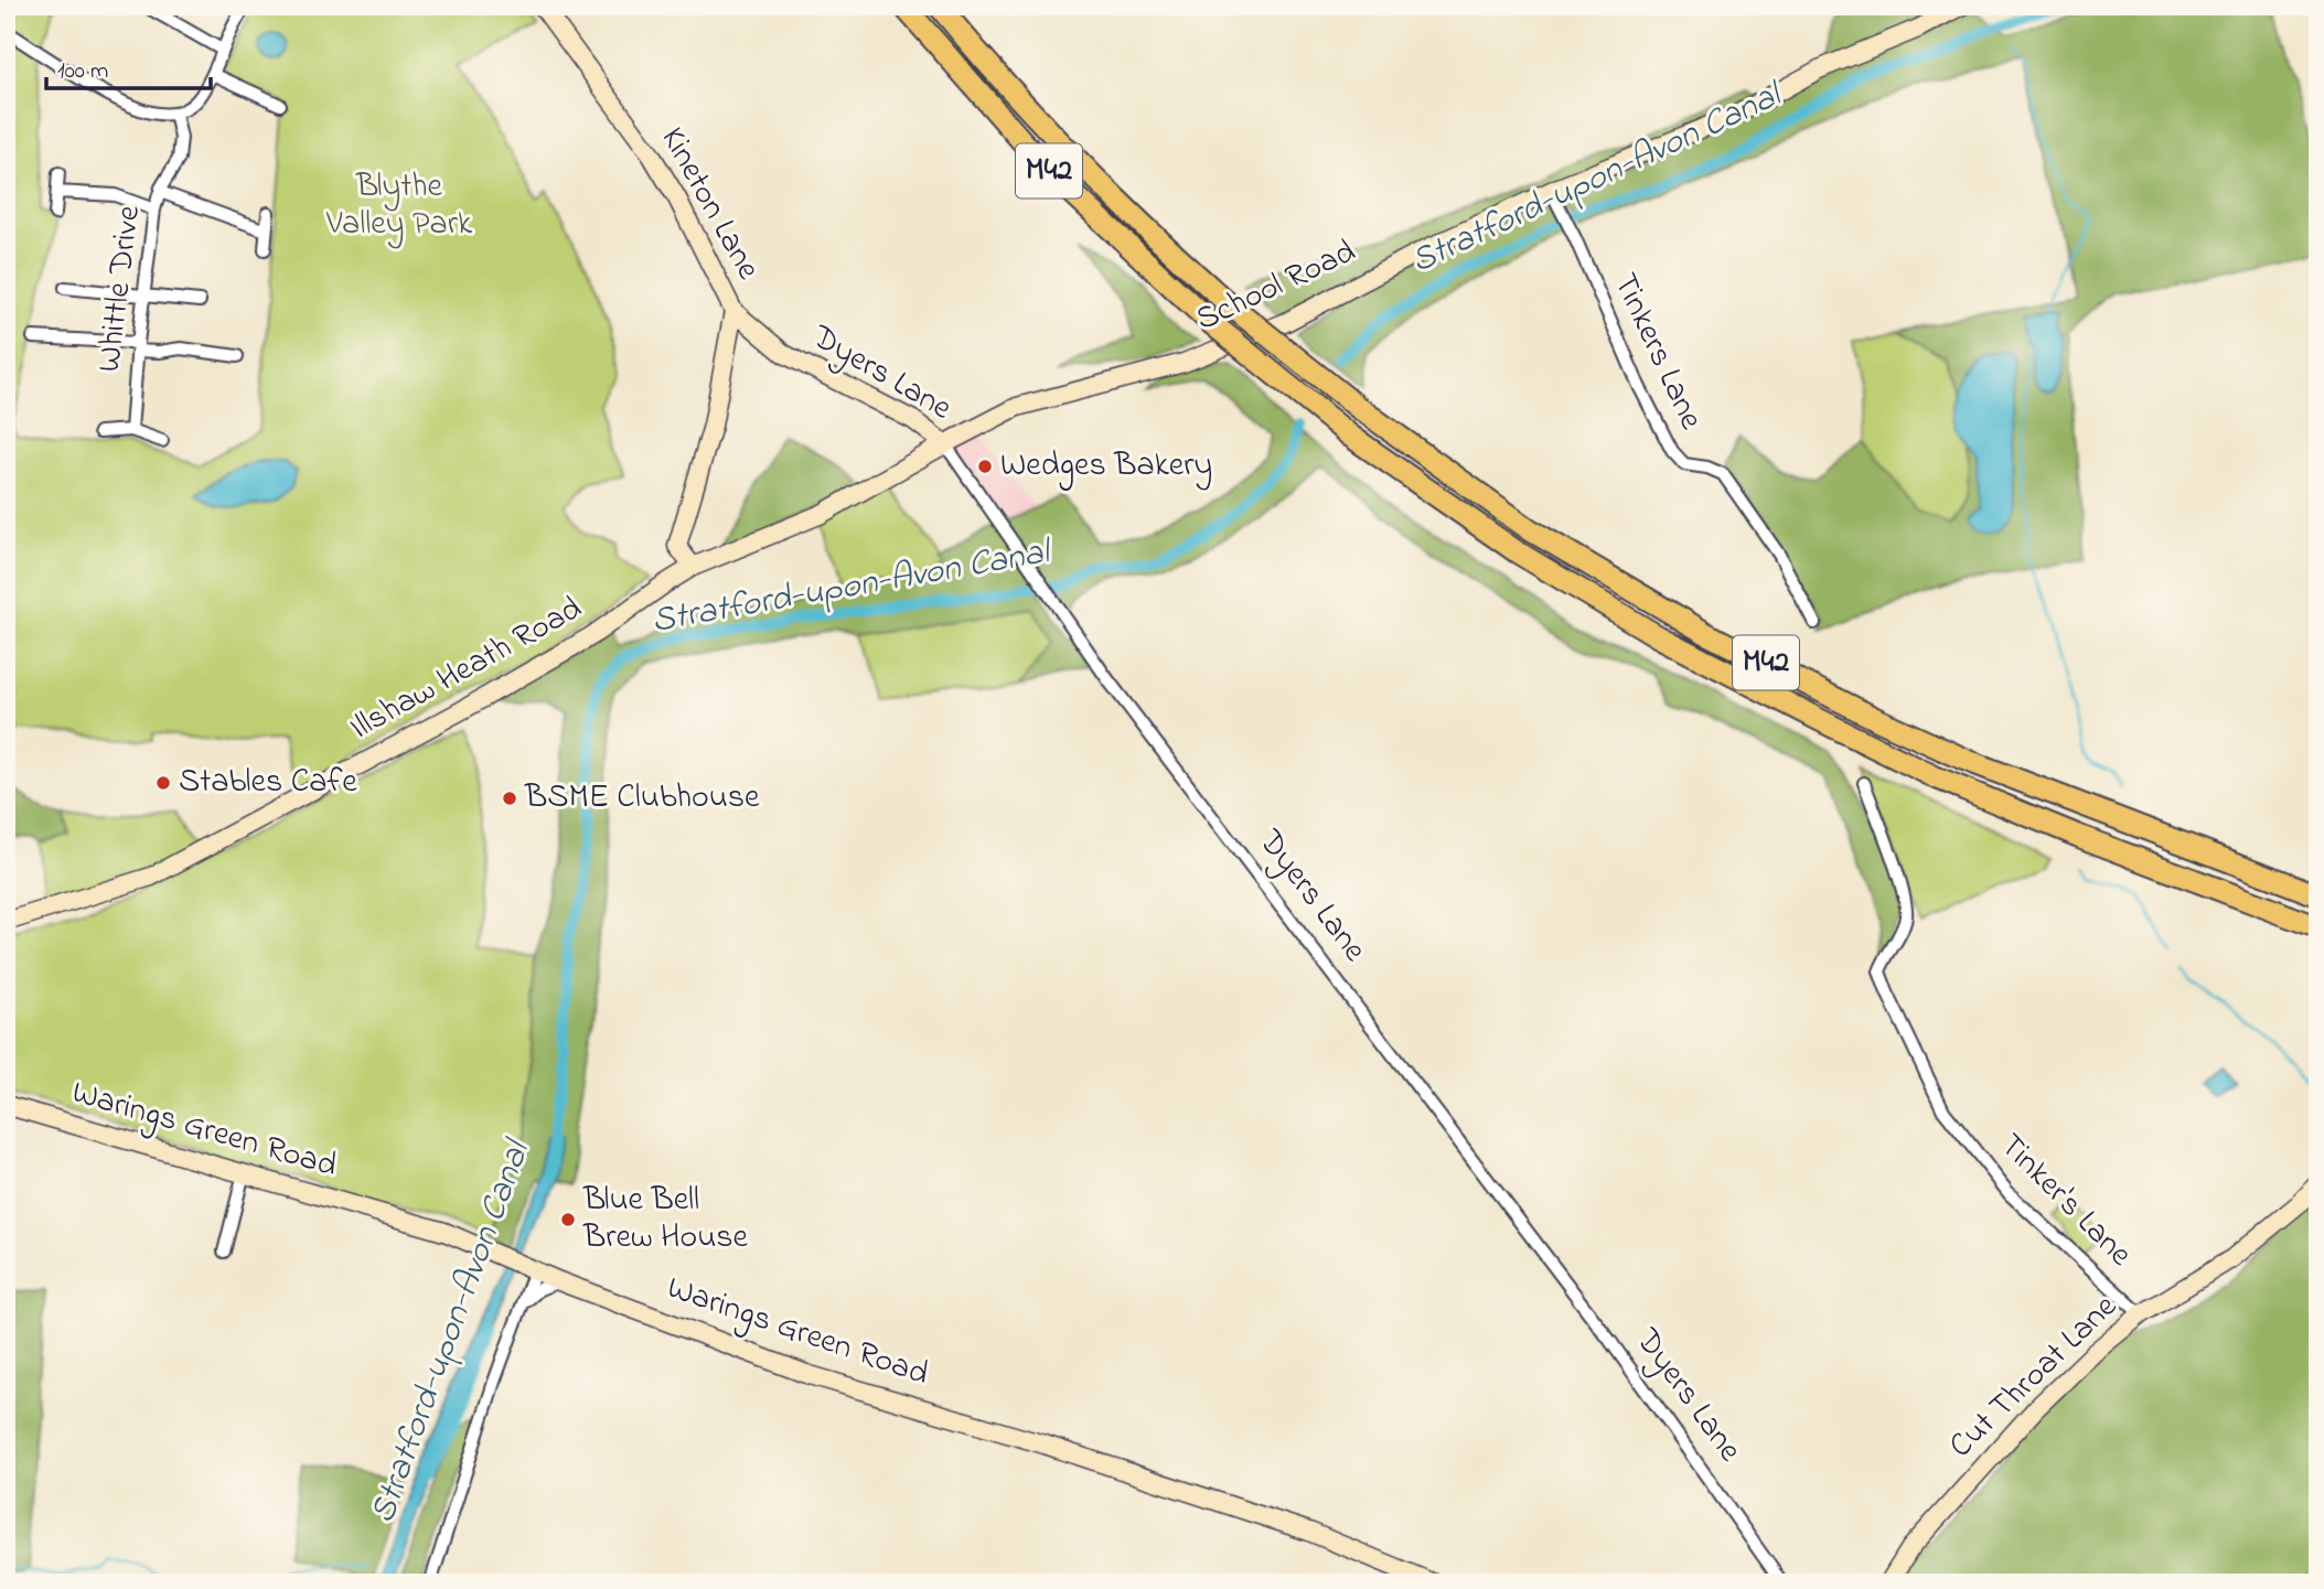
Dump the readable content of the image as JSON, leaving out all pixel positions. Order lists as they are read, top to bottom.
{
  "streets": {
    "highway": ["M42"],
    "street": [
      "Kineton Lane",
      "School Road",
      "Whittle Drive",
      "Tinkers Lane",
      "Dyers Lane",
      "Illshaw Heath Road",
      "Warings Green Road",
      "Tinker's Lane",
      "Cut Throat Lane"
    ]
  },
  "crossings": [
    ["Kineton Lane", "Dyers Lane"],
    ["Kineton Lane", "Illshaw Heath Road"],
    ["School Road", "Tinkers Lane"],
    ["School Road", "Dyers Lane"],
    ["School Road", "Illshaw Heath Road"],
    ["Dyers Lane", "Illshaw Heath Road"],
    ["Tinker's Lane", "Cut Throat Lane"]
  ],
  "water": ["Stratford-upon-Avon Canal"],
  "parks": ["Blythe Valley Park"],
  "places": [
    "Wedges Bakery",
    "Stables Cafe",
    "BSME Clubhouse",
    "Blue Bell Brew House"
  ],
  "scale_bar": "100 m"
}
